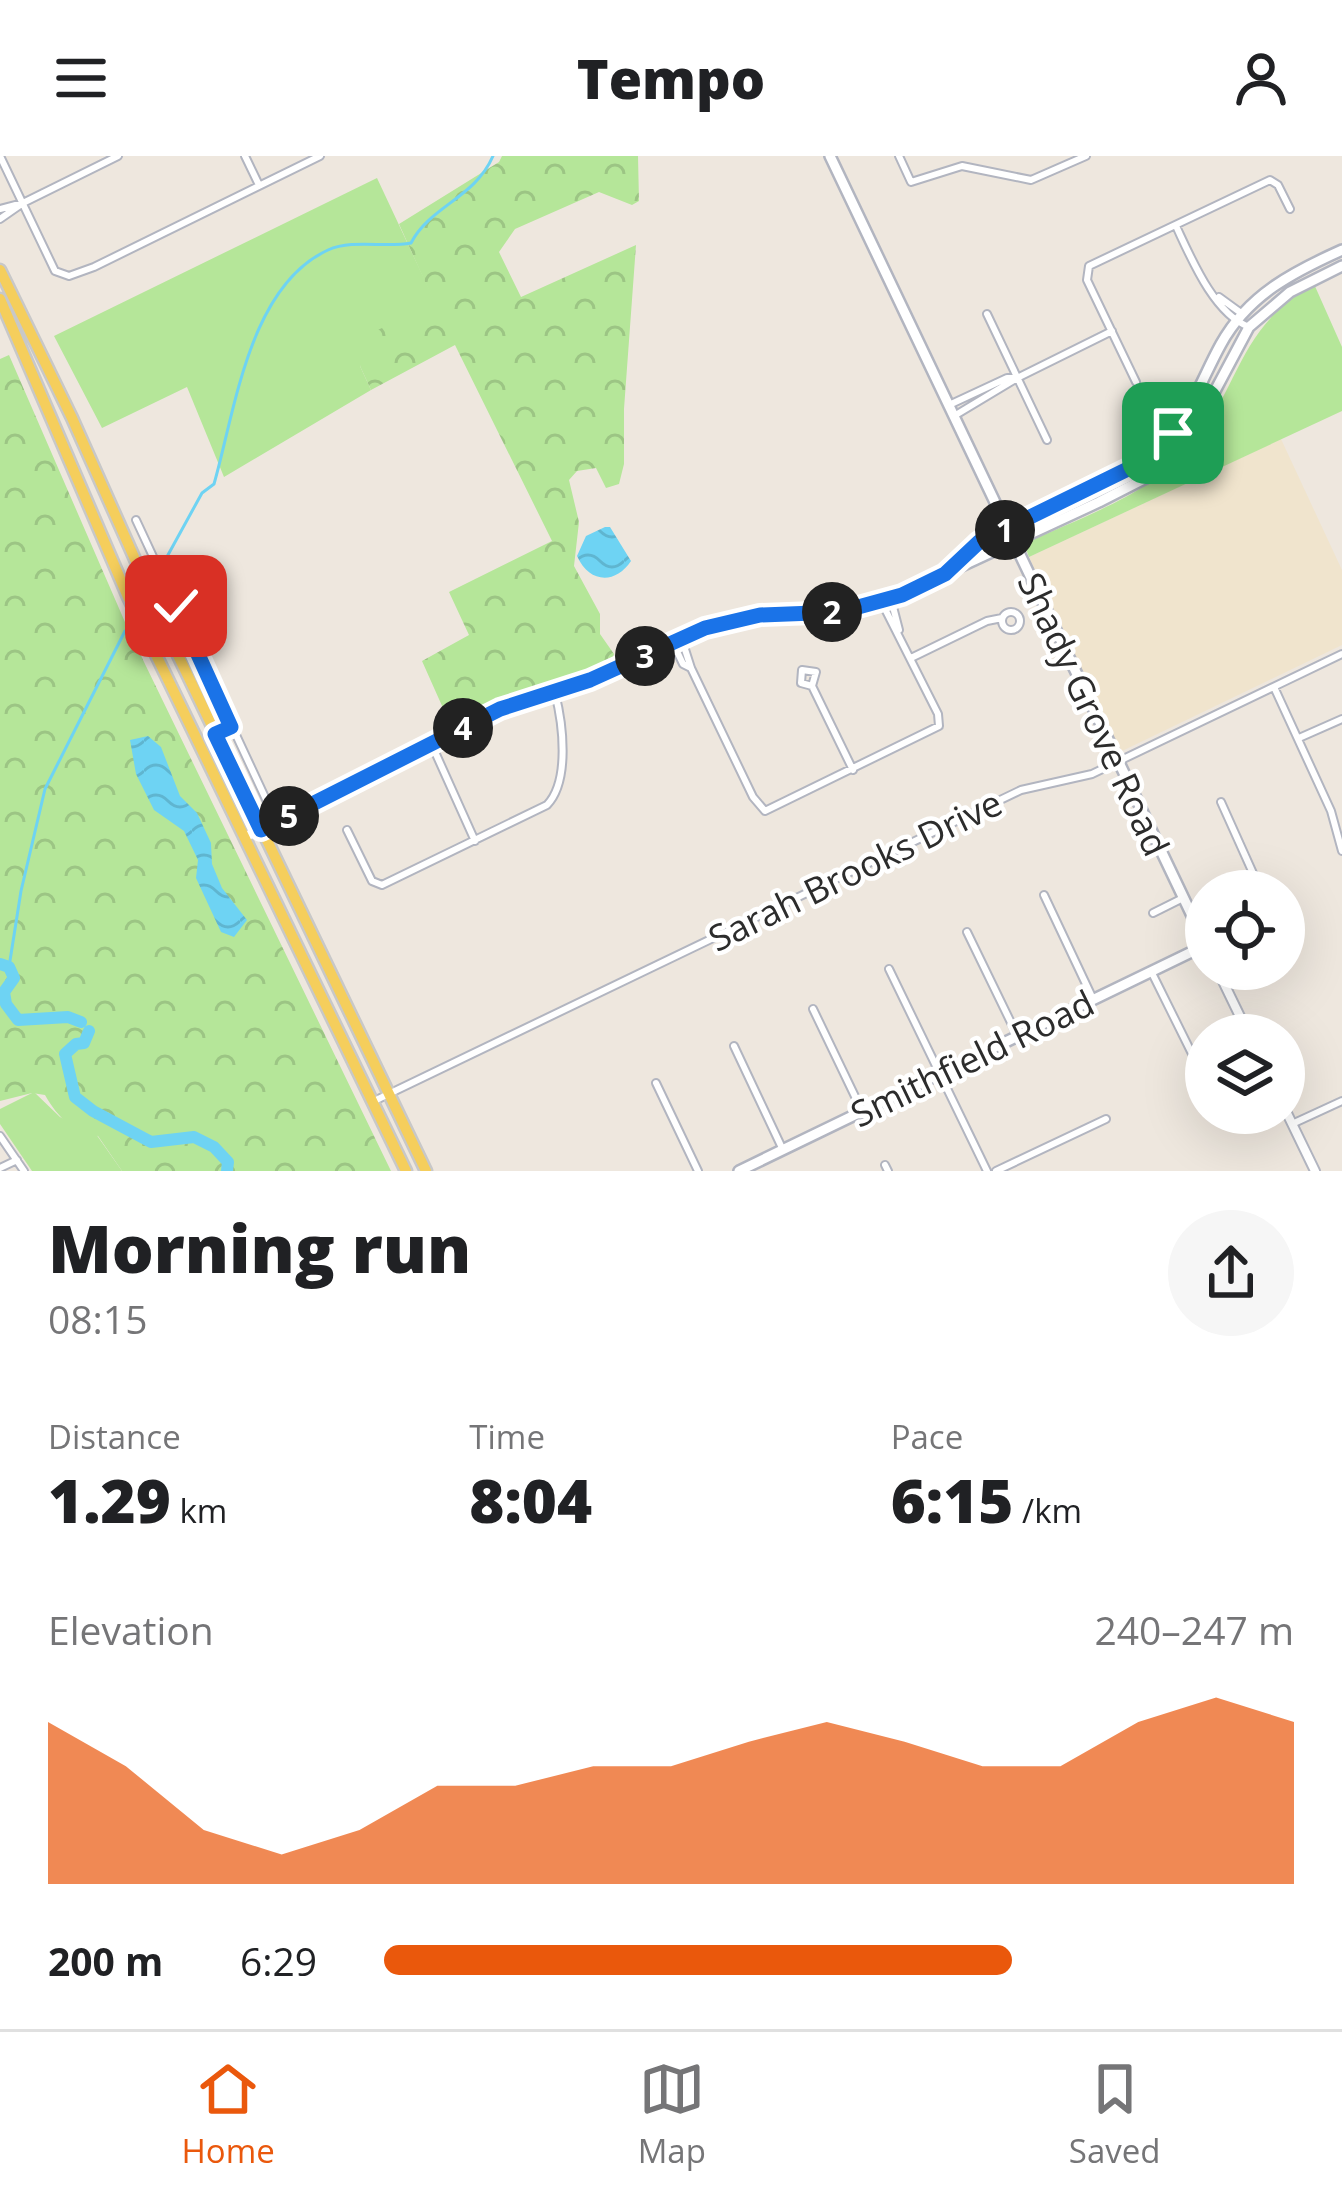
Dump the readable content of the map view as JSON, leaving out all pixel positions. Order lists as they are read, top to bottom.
{
  "streets": {
    "main road": ["Shady Grove Road", "Smithfield Road"],
    "street": ["Sarah Brooks Drive"]
  },
  "crossings": [
    ["Shady Grove Road", "Sarah Brooks Drive"]
  ],
  "page": {
    "header": "Tempo",
    "pins": [
      "1",
      "2",
      "3",
      "4",
      "5"
    ],
    "heading": ["Morning run", "08:15"],
    "stats": [
      ["Distance", "1.29 km"],
      ["Time", "8:04"],
      ["Pace", "6:15 /km"]
    ],
    "chart": ["Elevation", "240–247 m"],
    "list": [
      {
        "name": "200 m",
        "note": "6:29"
      }
    ],
    "tabs": ["Home", "Map", "Saved"]
  }
}
